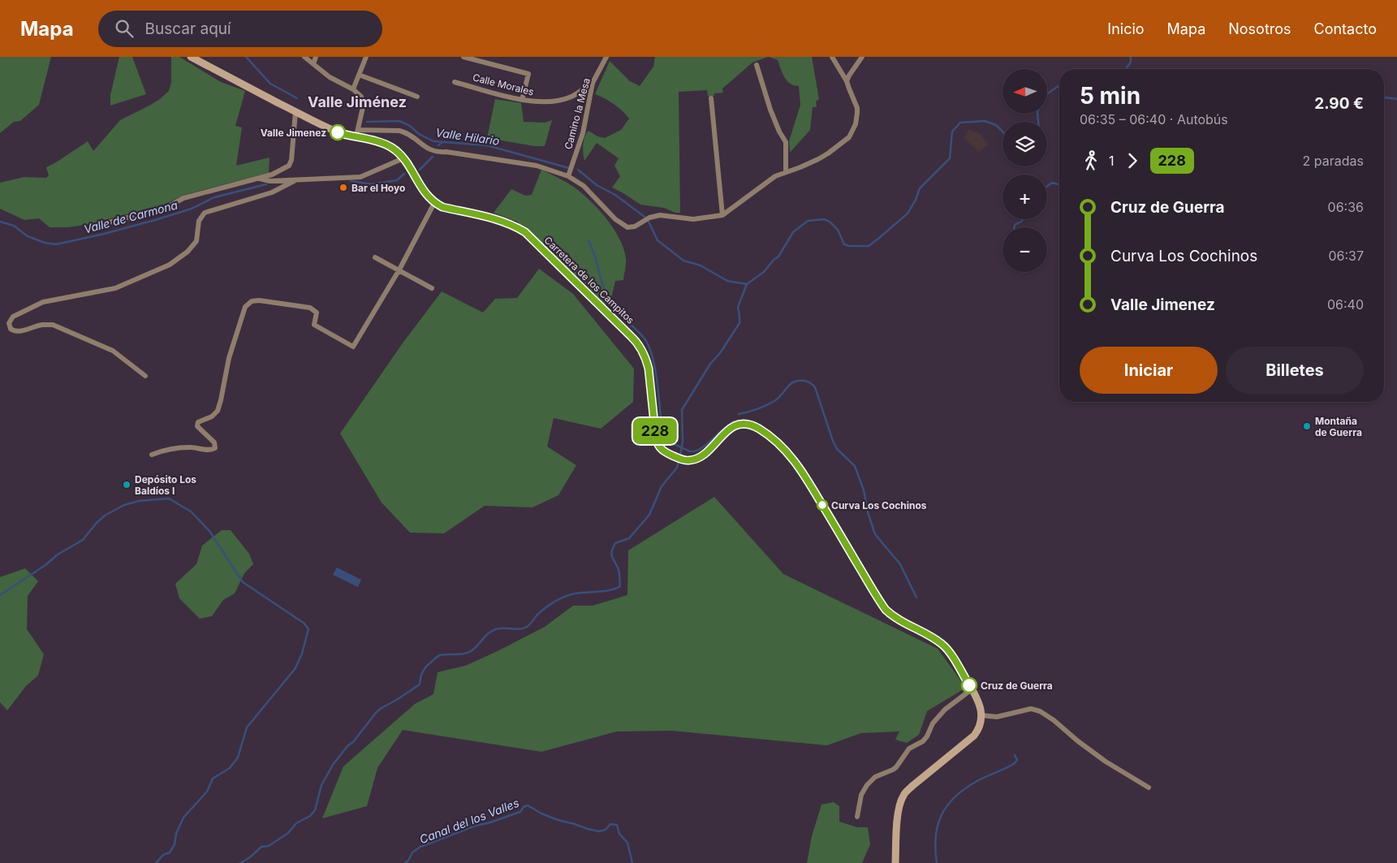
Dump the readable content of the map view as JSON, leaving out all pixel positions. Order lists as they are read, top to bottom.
{
  "streets": {
    "main road": ["Carretera de los Campitos"],
    "street": ["Calle Morales", "Camino la Mesa"]
  },
  "crossings": [
    ["Calle Morales", "Camino la Mesa"]
  ],
  "districts": ["Valle Jiménez"],
  "water": ["Valle Hilario", "Valle de Carmona", "Canal del los Valles"],
  "places": [
    "Valle Jimenez",
    "Bar el Hoyo",
    "Montaña de Guerra",
    "Depósito Los Baldíos I",
    "Curva Los Cochinos",
    "Cruz de Guerra"
  ],
  "lines": ["bus line 228"],
  "north": "left",
  "page": {
    "header": "Mapa",
    "search": "Buscar aquí",
    "nav": [
      "Inicio",
      "Mapa",
      "Nosotros",
      "Contacto"
    ],
    "on_map": "228",
    "map_buttons": ["+", "−"],
    "heading": ["5 min", "06:35 – 06:40 · Autobús", "2.90 €"],
    "legs": ["1", "228", "2 paradas"],
    "list": [
      {
        "name": "Cruz de Guerra",
        "value": "06:36"
      },
      {
        "name": "Curva Los Cochinos",
        "value": "06:37"
      },
      {
        "name": "Valle Jimenez",
        "value": "06:40"
      }
    ],
    "buttons": ["Iniciar", "Billetes"]
  }
}
